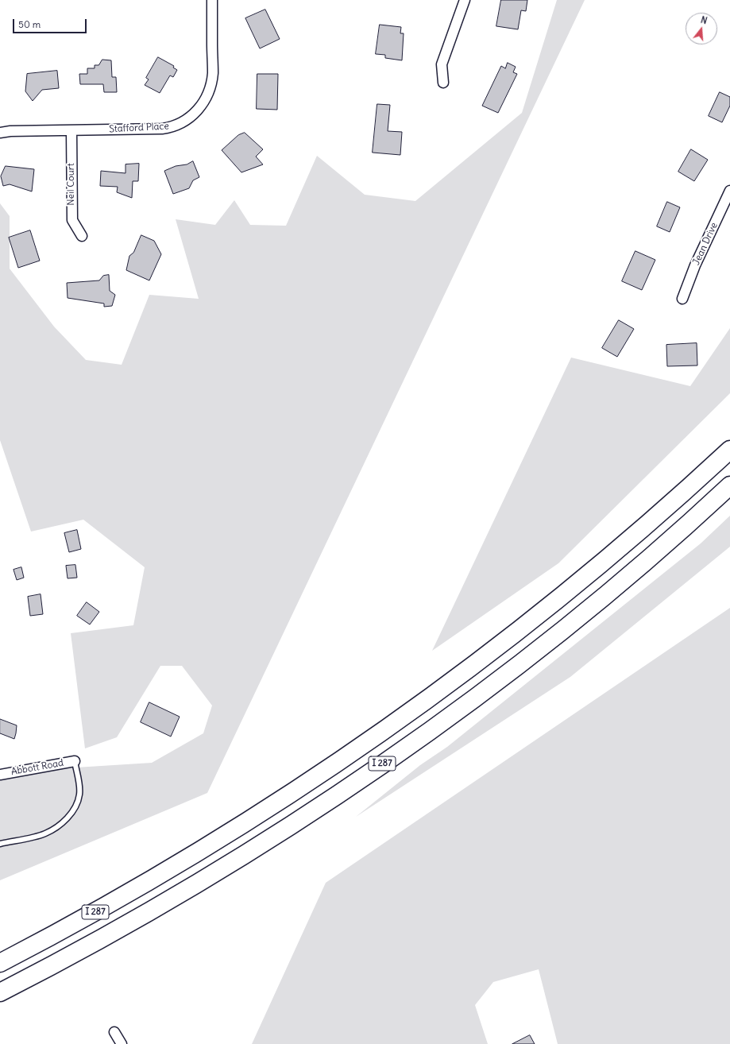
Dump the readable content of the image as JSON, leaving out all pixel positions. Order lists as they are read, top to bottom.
{
  "streets": {
    "highway": ["I 287"],
    "street": [
      "Stafford Place",
      "Neil Court",
      "Jean Drive",
      "Abbott Road"
    ]
  },
  "crossings": [
    ["Stafford Place", "Neil Court"]
  ],
  "scale_bar": "50 m",
  "north": "top"
}
